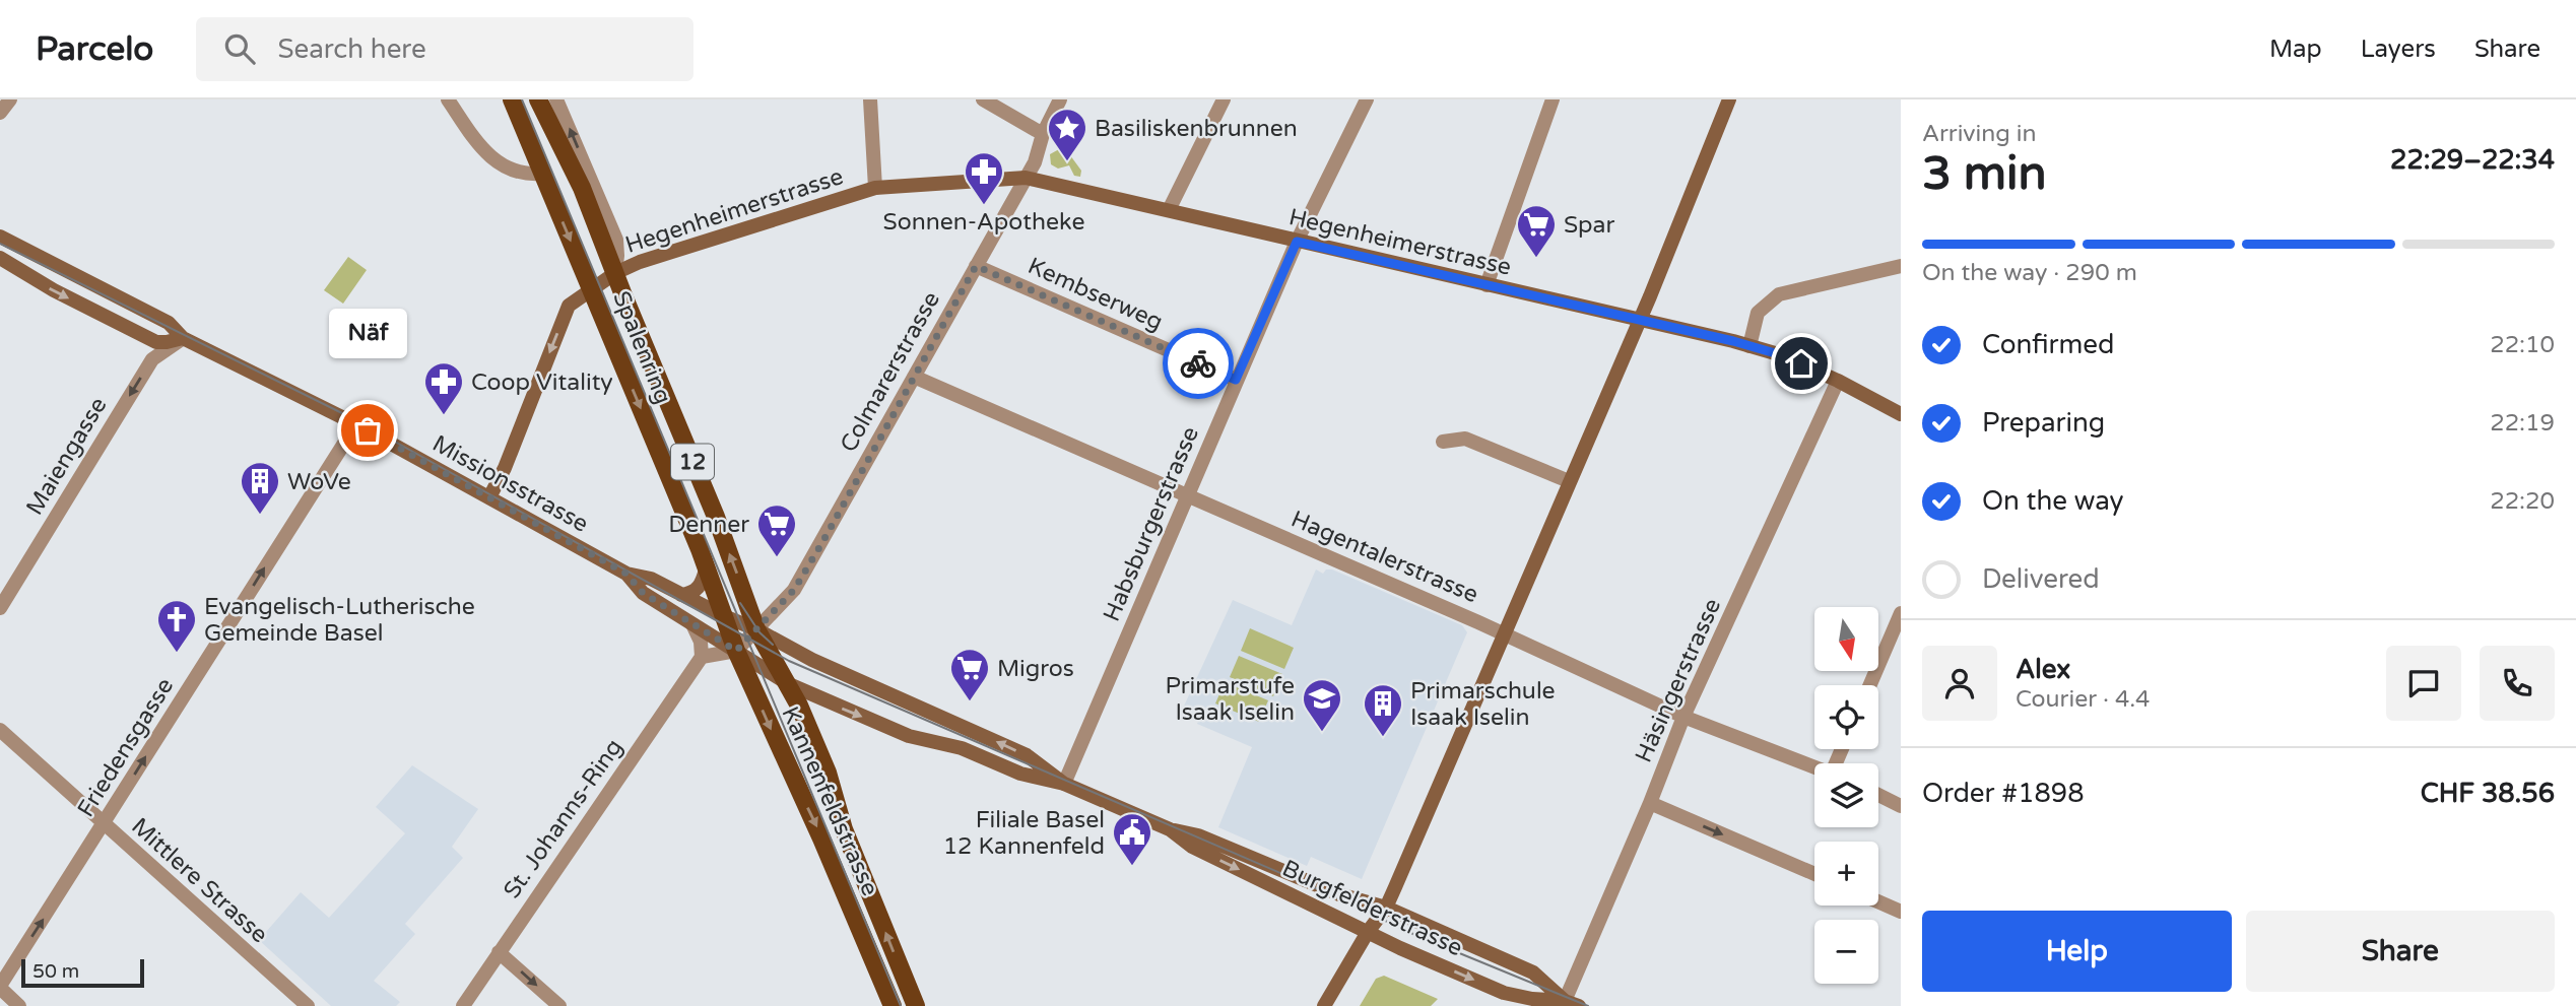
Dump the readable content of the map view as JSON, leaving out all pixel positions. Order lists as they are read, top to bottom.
{
  "streets": {
    "main road": [
      "Hegenheimerstrasse",
      "Spalenring",
      "12",
      "Missionsstrasse",
      "Kannenfeldstrasse",
      "Burgfelderstrasse"
    ],
    "street": [
      "Kembserweg",
      "Colmarerstrasse",
      "Maiengasse",
      "Habsburgerstrasse",
      "Hagentalerstrasse",
      "Häsingerstrasse",
      "Friedensgasse",
      "St. Johanns-Ring",
      "Mittlere Strasse"
    ]
  },
  "crossings": [
    ["Hegenheimerstrasse", "Spalenring"],
    ["Hegenheimerstrasse", "Colmarerstrasse"],
    ["Hegenheimerstrasse", "Missionsstrasse"],
    ["Hegenheimerstrasse", "Habsburgerstrasse"],
    ["Hegenheimerstrasse", "Häsingerstrasse"],
    ["Kembserweg", "Colmarerstrasse"],
    ["Kembserweg", "Habsburgerstrasse"],
    ["Spalenring", "Colmarerstrasse"],
    ["Spalenring", "Missionsstrasse"],
    ["Spalenring", "Kannenfeldstrasse"],
    ["Spalenring", "Burgfelderstrasse"],
    ["Colmarerstrasse", "Missionsstrasse"],
    ["Colmarerstrasse", "Hagentalerstrasse"],
    ["Colmarerstrasse", "Kannenfeldstrasse"],
    ["Colmarerstrasse", "Burgfelderstrasse"],
    ["Maiengasse", "Missionsstrasse"],
    ["Missionsstrasse", "Friedensgasse"],
    ["Missionsstrasse", "Kannenfeldstrasse"],
    ["Missionsstrasse", "Burgfelderstrasse"],
    ["Habsburgerstrasse", "Hagentalerstrasse"],
    ["Habsburgerstrasse", "Burgfelderstrasse"],
    ["Hagentalerstrasse", "Häsingerstrasse"],
    ["Häsingerstrasse", "Burgfelderstrasse"],
    ["Friedensgasse", "Mittlere Strasse"],
    ["Kannenfeldstrasse", "Burgfelderstrasse"]
  ],
  "one_way": ["Maiengasse", "Friedensgasse"],
  "places": {
    "place": ["Basiliskenbrunnen"],
    "pharmacy": ["Sonnen-Apotheke", "Coop Vitality"],
    "supermarket": ["Spar", "Denner", "Migros"],
    "other": ["Näf"],
    "building": ["WoVe", "Primarschule Isaak Iselin"],
    "church": ["Evangelisch-Lutherische Gemeinde Basel"],
    "school or university": ["Primarstufe Isaak Iselin"],
    "public building": ["Filiale Basel 12 Kannenfeld"]
  },
  "scale_bar": "50 m",
  "north": "bottom",
  "page": {
    "header": "Parcelo",
    "search": "Search here",
    "nav": ["Map", "Layers", "Share"],
    "heading": ["3 min", "Arriving in", "22:29–22:34"],
    "panel": [
      "Alex",
      "Courier · 4.4",
      "Order #1898",
      "CHF 38.56"
    ],
    "bar": "On the way · 290 m",
    "list": [
      ["Confirmed", "22:10"],
      ["Preparing", "22:19"],
      ["On the way", "22:20"],
      "Delivered"
    ],
    "bubble": "Näf",
    "map_buttons": ["+", "−"],
    "buttons": ["Help", "Share"],
    "scale": "50 m"
  }
}
